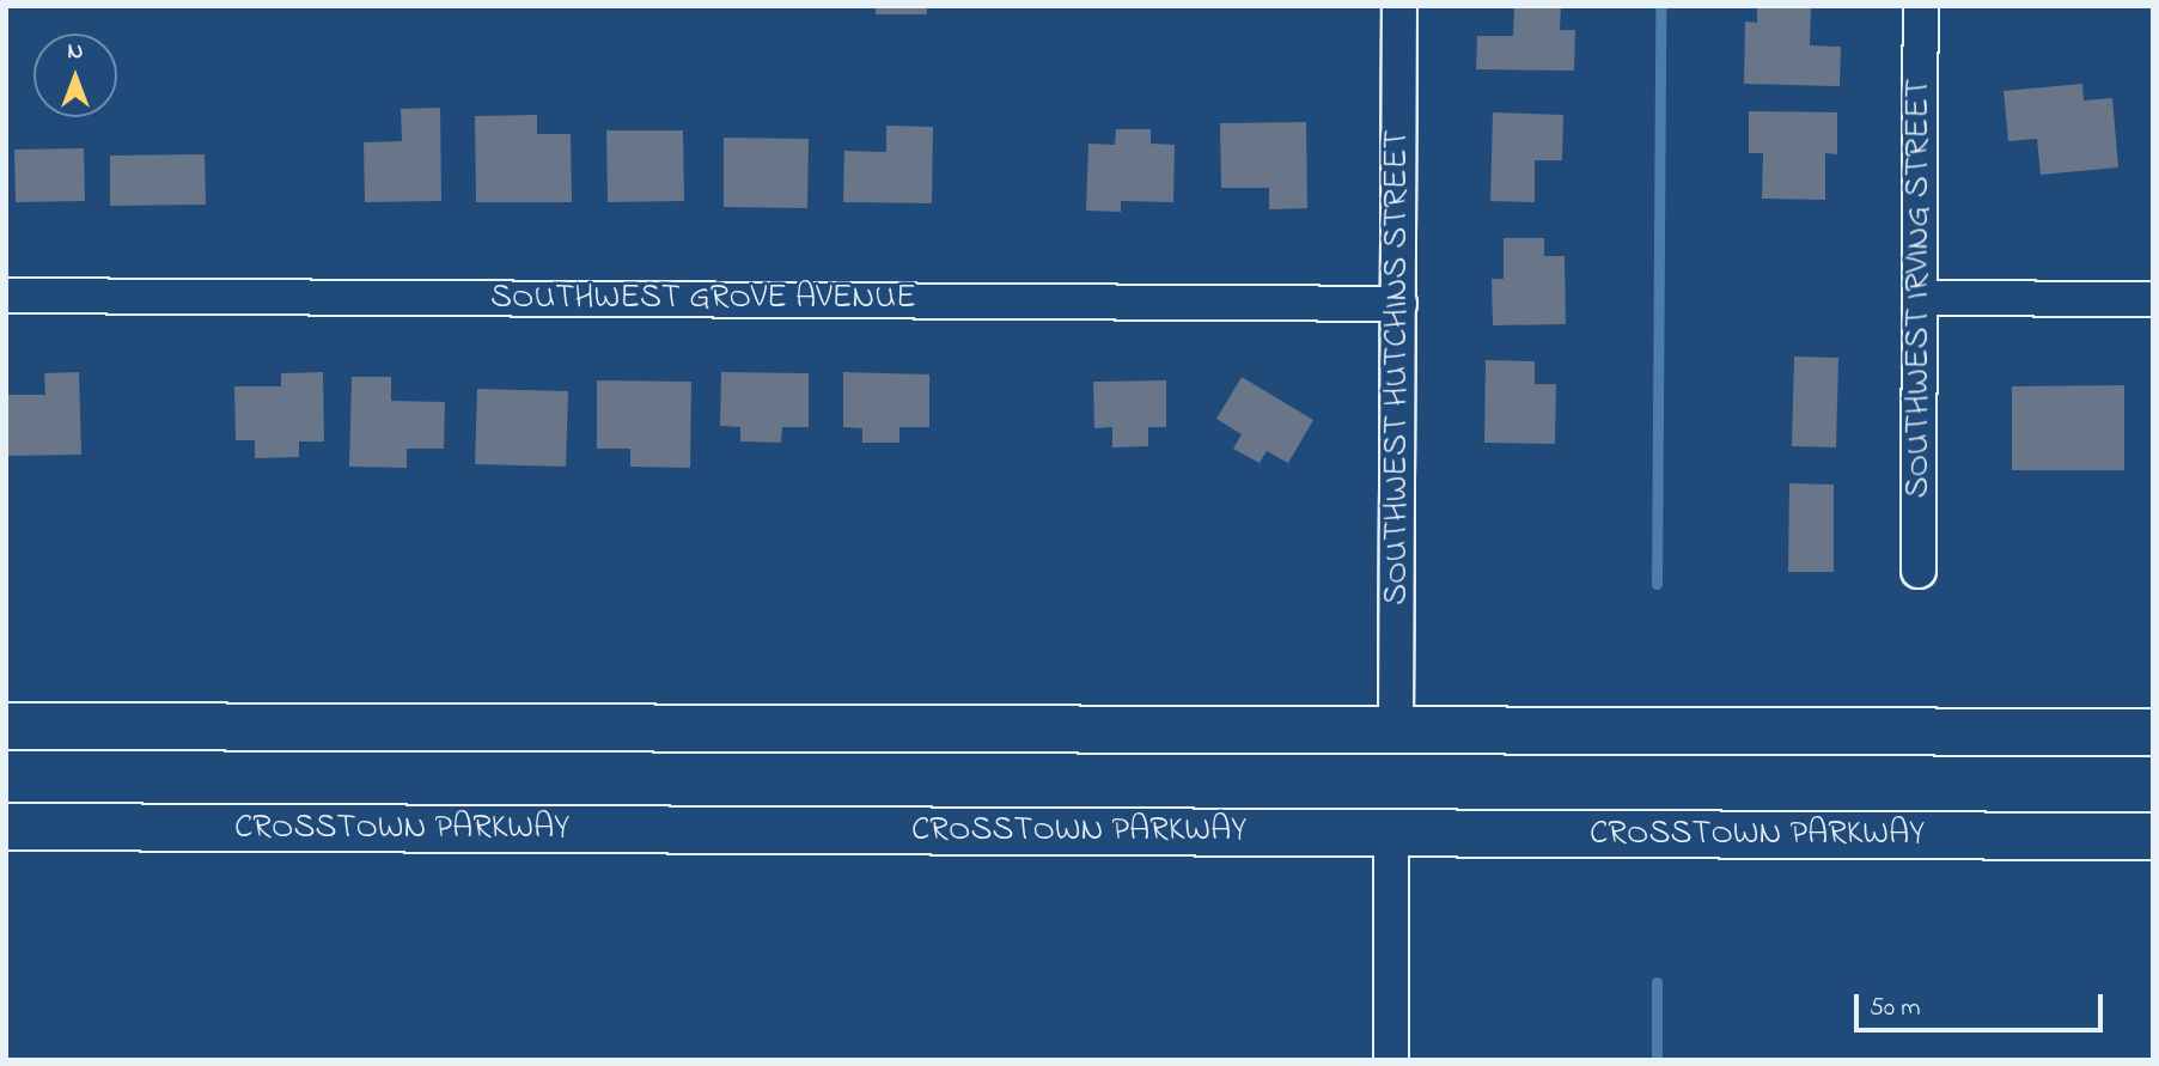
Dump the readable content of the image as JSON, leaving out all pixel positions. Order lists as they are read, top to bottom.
{
  "streets": {
    "main road": ["CROSSTOWN PARKWAY"],
    "street": ["SOUTHWEST IRVING STREET", "SOUTHWEST GROVE AVENUE", "SOUTHWEST HUTCHINS STREET"]
  },
  "crossings": [
    ["SOUTHWEST GROVE AVENUE", "SOUTHWEST HUTCHINS STREET"]
  ],
  "scale_bar": "50 m",
  "north": "top"
}
